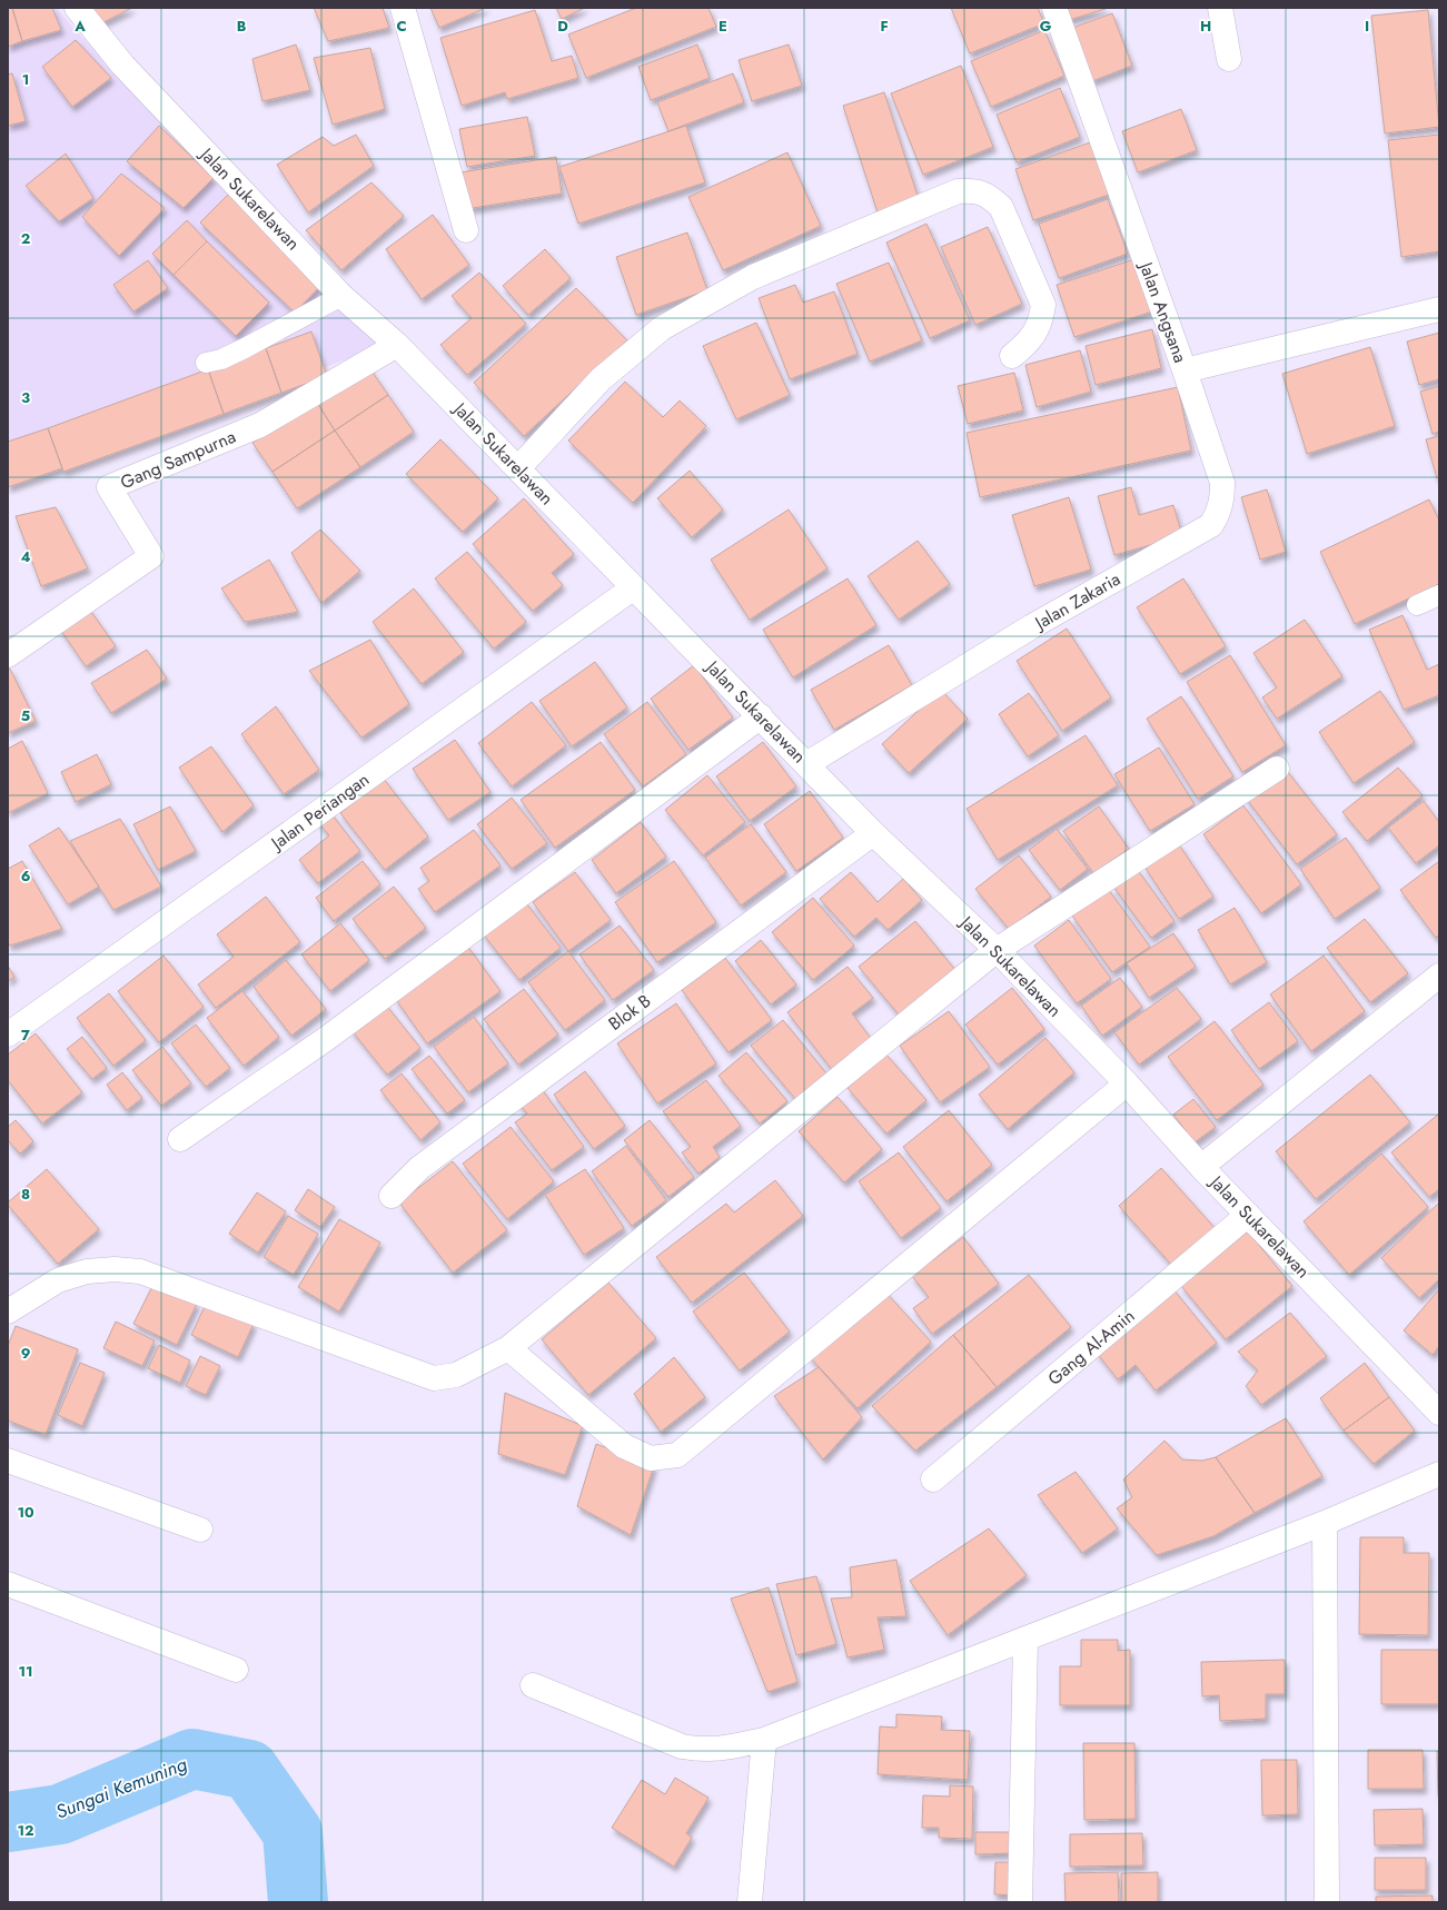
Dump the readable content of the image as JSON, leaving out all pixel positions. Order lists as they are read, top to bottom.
{
  "streets": {
    "street": [
      "Jalan Sukarelawan",
      "Jalan Angsana",
      "Gang Sampurna",
      "Jalan Zakaria",
      "Jalan Periangan",
      "Blok B",
      "Gang Al-Amin"
    ]
  },
  "crossings": [
    ["Jalan Sukarelawan", "Gang Sampurna"],
    ["Jalan Sukarelawan", "Jalan Zakaria"],
    ["Jalan Sukarelawan", "Jalan Periangan"],
    ["Jalan Sukarelawan", "Blok B"],
    ["Jalan Sukarelawan", "Gang Al-Amin"],
    ["Jalan Angsana", "Jalan Zakaria"]
  ],
  "water": ["Sungai Kemuning"],
  "grid": {
    "columns": [
      "A",
      "B",
      "C",
      "D",
      "E",
      "F",
      "G",
      "H",
      "I"
    ],
    "rows": [
      "1",
      "2",
      "3",
      "4",
      "5",
      "6",
      "7",
      "8",
      "9",
      "10",
      "11",
      "12"
    ]
  }
}
